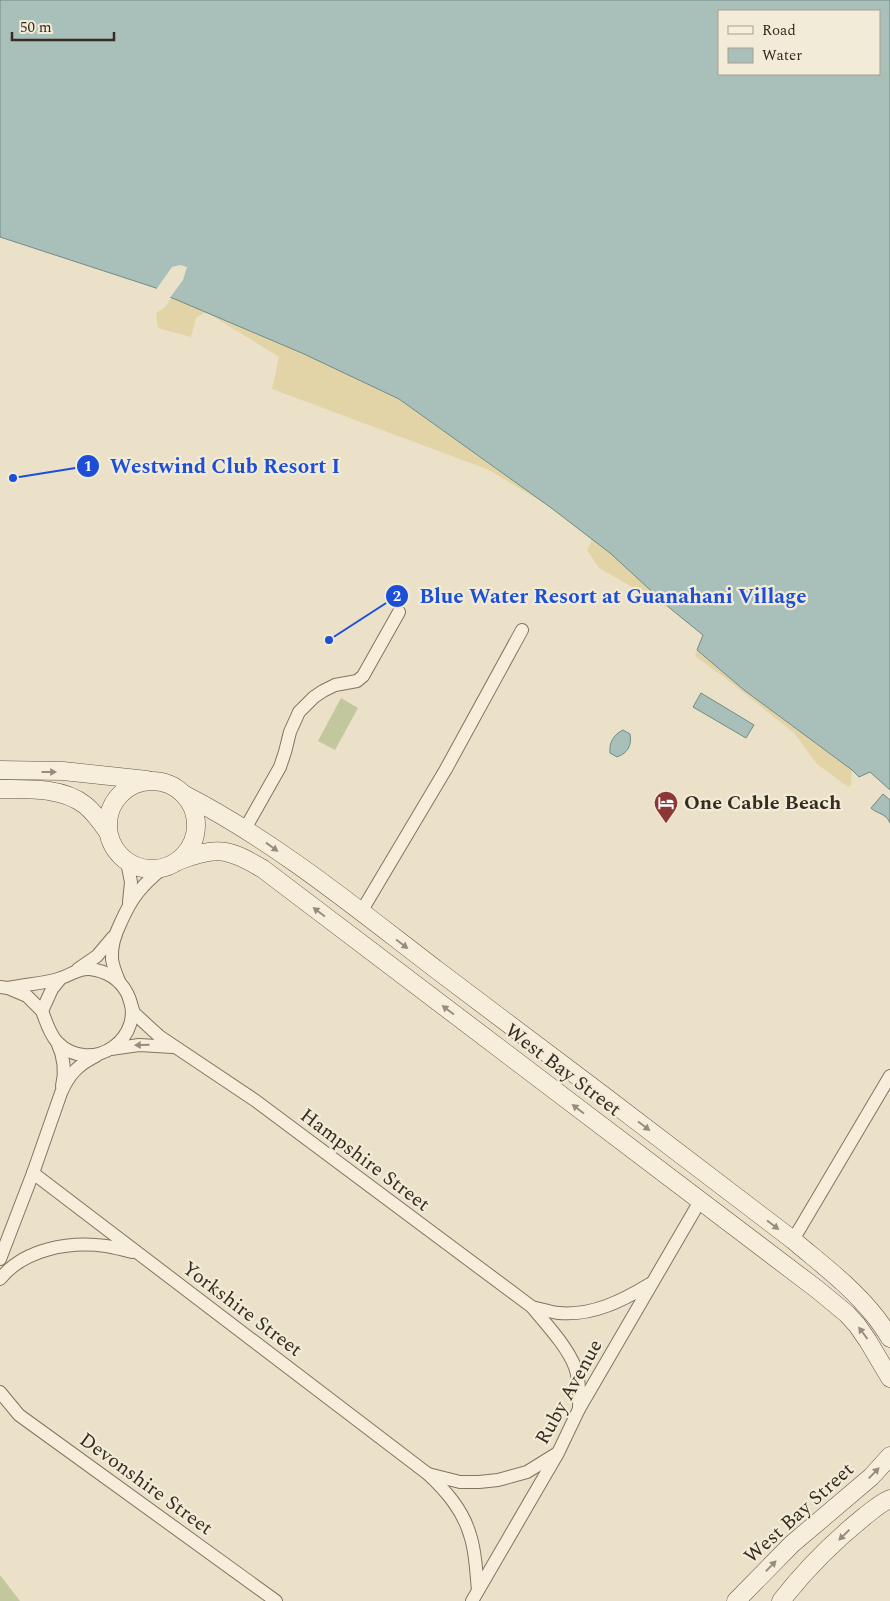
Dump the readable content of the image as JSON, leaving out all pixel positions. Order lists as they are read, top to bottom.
{
  "streets": {
    "main road": ["West Bay Street"],
    "street": [
      "Hampshire Street",
      "Yorkshire Street",
      "Ruby Avenue",
      "Devonshire Street"
    ]
  },
  "crossings": [
    ["West Bay Street", "Ruby Avenue"],
    ["Hampshire Street", "Ruby Avenue"],
    ["Yorkshire Street", "Ruby Avenue"]
  ],
  "places": {
    "other": ["Westwind Club Resort I", "Blue Water Resort at Guanahani Village"],
    "hotel": ["One Cable Beach"]
  },
  "legend": ["Road", "Water"],
  "scale_bar": "50 m"
}
